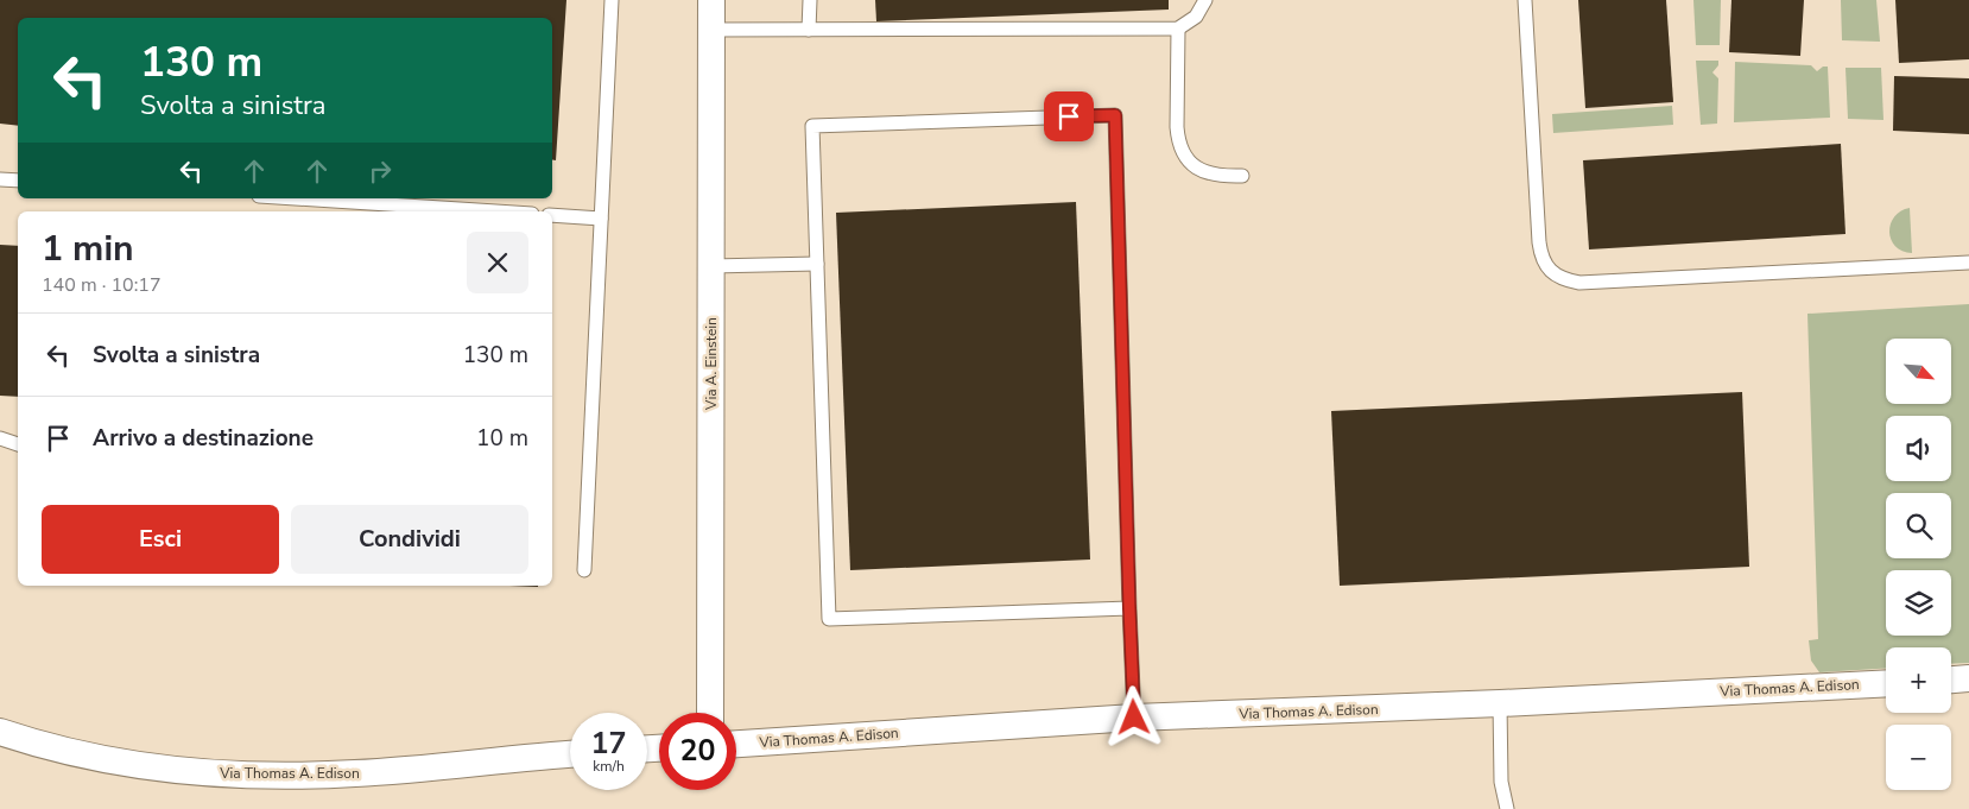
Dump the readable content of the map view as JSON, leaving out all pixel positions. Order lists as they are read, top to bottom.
{
  "streets": {
    "street": ["Via A. Einstein", "Via Thomas A. Edison"]
  },
  "north": "bottom right",
  "page": {
    "turn": ["130 m", "Svolta a sinistra"],
    "heading": ["1 min", "140 m · 10:17"],
    "list": [
      {
        "name": "Svolta a sinistra",
        "value": "130 m"
      },
      {
        "name": "Arrivo a destinazione",
        "value": "10 m"
      }
    ],
    "map_buttons": ["+", "−"],
    "buttons": ["Esci", "Condividi"],
    "speed": "17 km/h",
    "limit": "20"
  }
}
